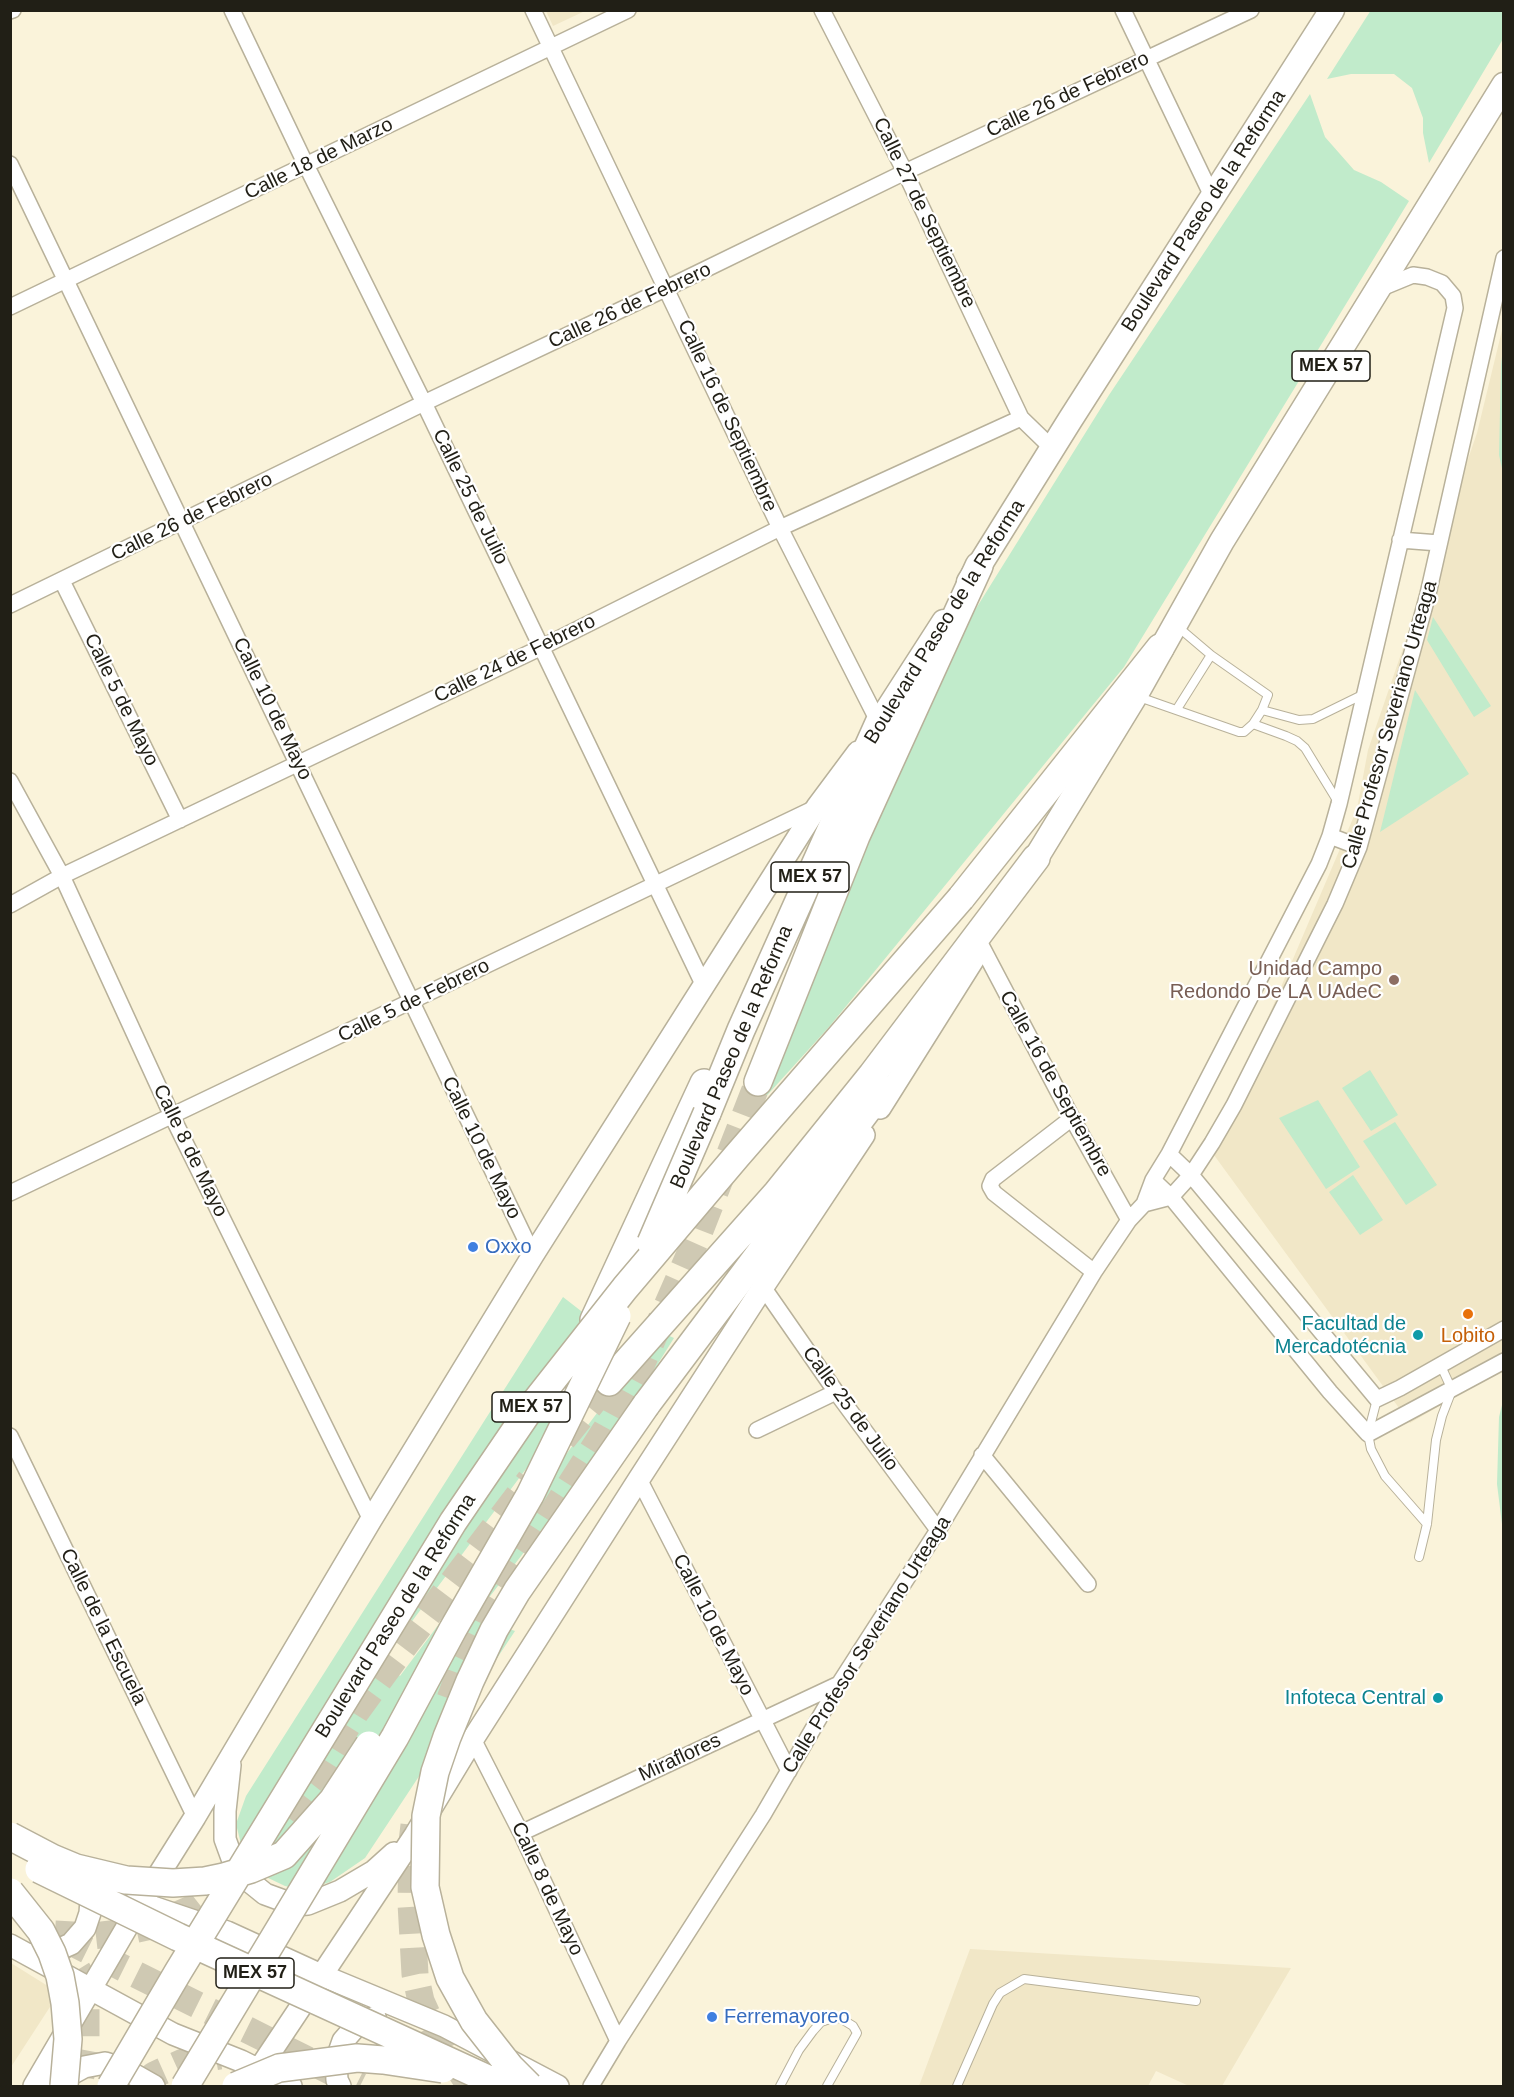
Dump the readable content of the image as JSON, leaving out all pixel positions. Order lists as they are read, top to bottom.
{
  "streets": {
    "highway": ["Boulevard Paseo de la Reforma", "MEX 57"],
    "street": [
      "Calle 26 de Febrero",
      "Calle 18 de Marzo",
      "Calle 27 de Septiembre",
      "Calle 16 de Septiembre",
      "Calle 25 de Julio",
      "Calle 24 de Febrero",
      "Calle 5 de Mayo",
      "Calle 10 de Mayo",
      "Calle Profesor Severiano Urteaga",
      "Calle 5 de Febrero",
      "Calle 8 de Mayo",
      "Calle de la Escuela",
      "Miraflores"
    ]
  },
  "crossings": [
    ["Calle 26 de Febrero", "Calle 27 de Septiembre"],
    ["Calle 26 de Febrero", "Calle 16 de Septiembre"],
    ["Calle 26 de Febrero", "Calle 25 de Julio"],
    ["Calle 26 de Febrero", "Calle 5 de Mayo"],
    ["Calle 26 de Febrero", "Calle 10 de Mayo"],
    ["Calle 18 de Marzo", "Calle 16 de Septiembre"],
    ["Calle 18 de Marzo", "Calle 25 de Julio"],
    ["Calle 18 de Marzo", "Calle 10 de Mayo"],
    ["Boulevard Paseo de la Reforma", "Calle 27 de Septiembre"],
    ["Boulevard Paseo de la Reforma", "Calle 16 de Septiembre"],
    ["Boulevard Paseo de la Reforma", "Calle Profesor Severiano Urteaga"],
    ["Calle 27 de Septiembre", "Calle 24 de Febrero"],
    ["Calle 16 de Septiembre", "Calle 24 de Febrero"],
    ["Calle 16 de Septiembre", "Calle Profesor Severiano Urteaga"],
    ["Calle 25 de Julio", "Calle 24 de Febrero"],
    ["Calle 25 de Julio", "Calle Profesor Severiano Urteaga"],
    ["Calle 25 de Julio", "Calle 5 de Febrero"],
    ["Calle 24 de Febrero", "Calle 5 de Mayo"],
    ["Calle 24 de Febrero", "Calle 10 de Mayo"],
    ["Calle 24 de Febrero", "Calle 8 de Mayo"],
    ["Calle 10 de Mayo", "Calle Profesor Severiano Urteaga"],
    ["Calle 10 de Mayo", "Calle 5 de Febrero"],
    ["Calle 10 de Mayo", "Miraflores"],
    ["Calle Profesor Severiano Urteaga", "Calle 8 de Mayo"],
    ["Calle Profesor Severiano Urteaga", "Miraflores"],
    ["Calle 5 de Febrero", "Calle 8 de Mayo"],
    ["Calle 8 de Mayo", "Miraflores"]
  ],
  "places": [
    "Unidad Campo Redondo De LA UAdeC",
    "Oxxo",
    "Lobito",
    "Facultad de Mercadotécnia",
    "Infoteca Central",
    "Ferremayoreo"
  ]
}
